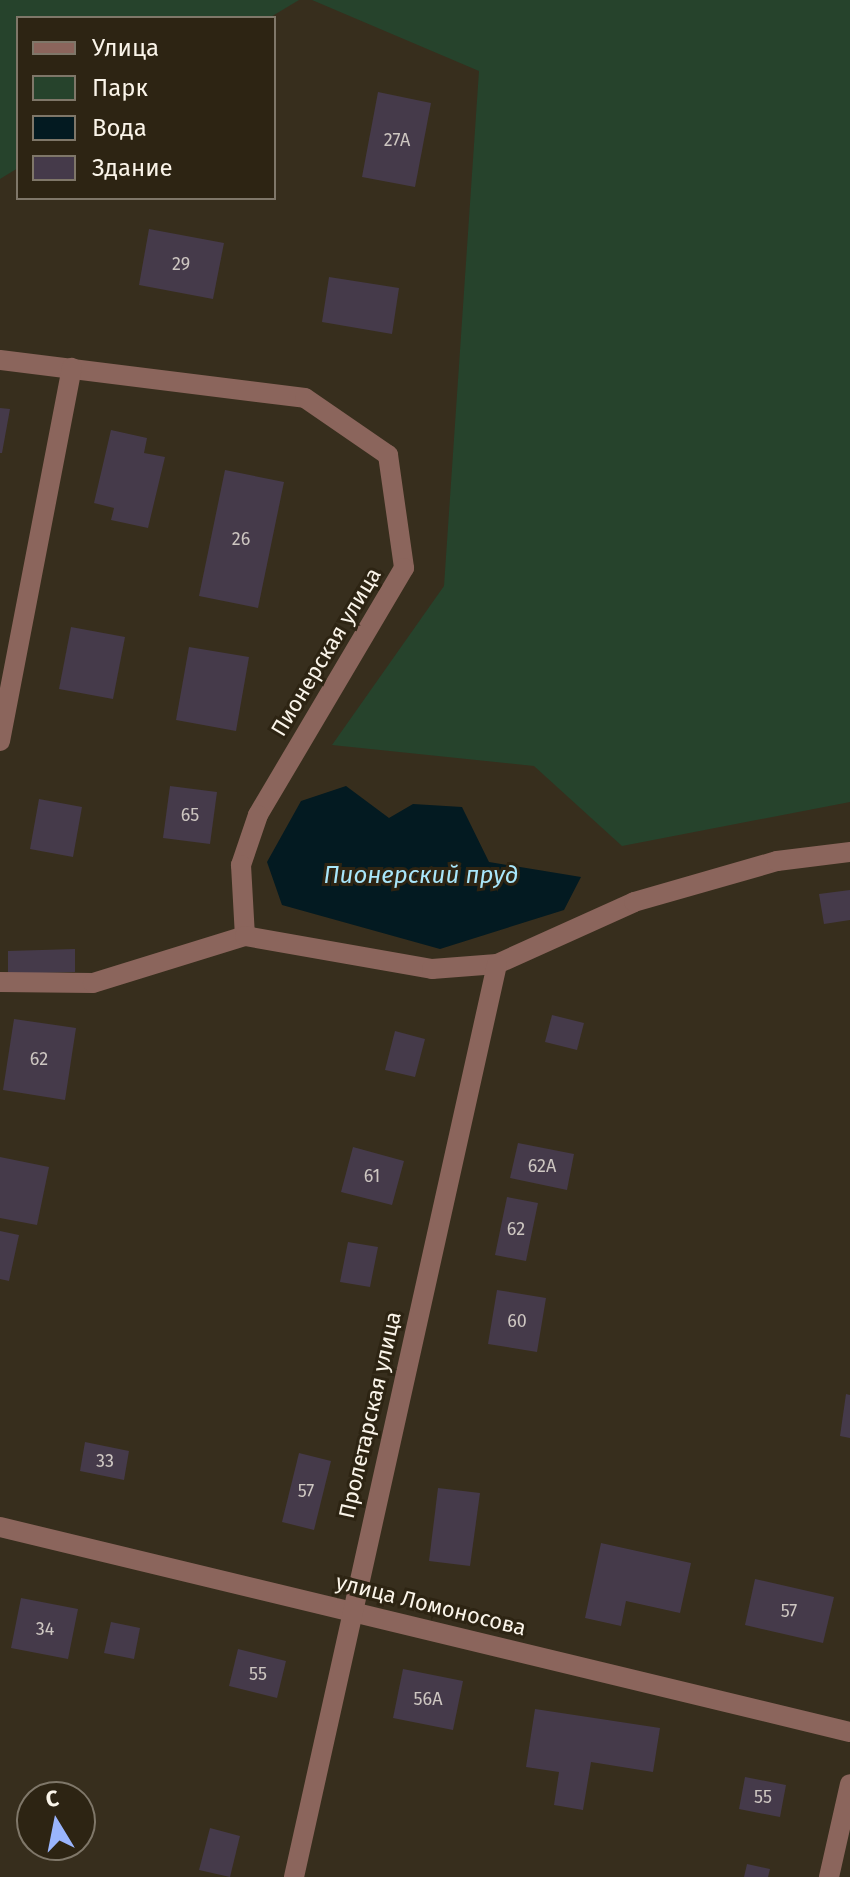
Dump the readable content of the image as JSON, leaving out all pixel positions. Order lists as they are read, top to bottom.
{
  "streets": {
    "street": ["Пионерская улица", "Пролетарская улица", "улица Ломоносова"]
  },
  "crossings": [
    ["Пролетарская улица", "улица Ломоносова"]
  ],
  "water": ["Пионерский пруд"],
  "house_numbers": [
    "27А",
    "29",
    "26",
    "65",
    "62",
    "62А",
    "61",
    "62",
    "60",
    "33",
    "57",
    "57",
    "34",
    "55",
    "56А",
    "55"
  ],
  "legend": [
    "Улица",
    "Парк",
    "Вода",
    "Здание"
  ],
  "north": "top"
}
